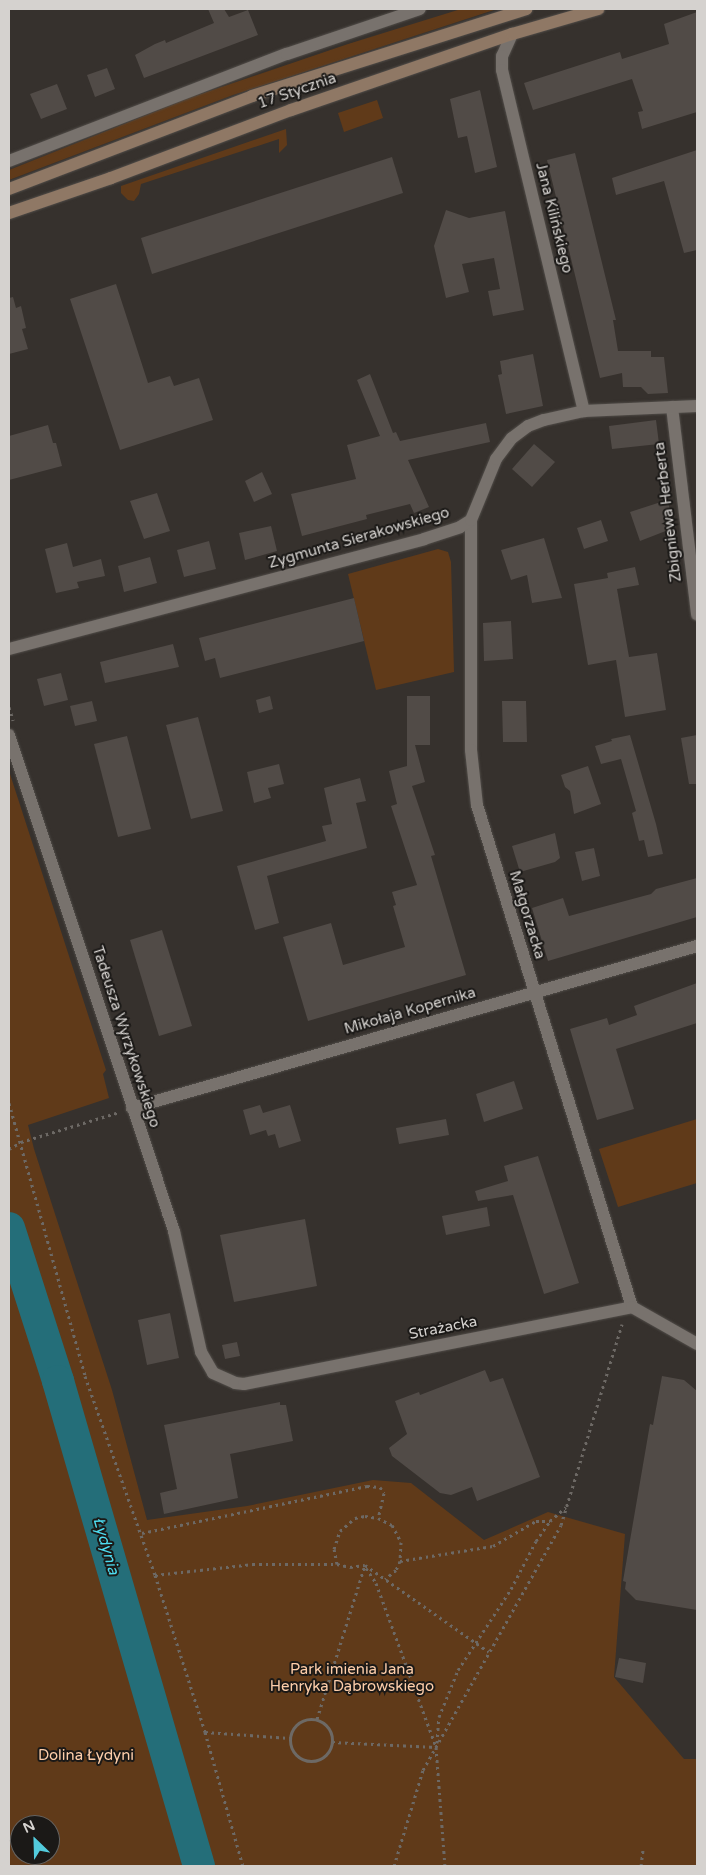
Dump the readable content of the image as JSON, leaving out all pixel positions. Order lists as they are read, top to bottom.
{
  "streets": {
    "main road": ["17 Stycznia"],
    "street": [
      "Jana Kilińskiego",
      "Zbigniewa Herberta",
      "Zygmunta Sierakowskiego",
      "Małgorzacka",
      "Mikołaja Kopernika",
      "Tadeusza Wyrzykowskiego",
      "Strażacka"
    ]
  },
  "crossings": [
    ["17 Stycznia", "Jana Kilińskiego"],
    ["Jana Kilińskiego", "Zygmunta Sierakowskiego"],
    ["Zbigniewa Herberta", "Zygmunta Sierakowskiego"],
    ["Zygmunta Sierakowskiego", "Małgorzacka"],
    ["Małgorzacka", "Mikołaja Kopernika"],
    ["Małgorzacka", "Strażacka"],
    ["Mikołaja Kopernika", "Tadeusza Wyrzykowskiego"],
    ["Tadeusza Wyrzykowskiego", "Strażacka"]
  ],
  "water": ["Łydynia"],
  "parks": ["Park imienia Jana Henryka Dąbrowskiego", "Dolina Łydyni"],
  "north": "top left"
}
